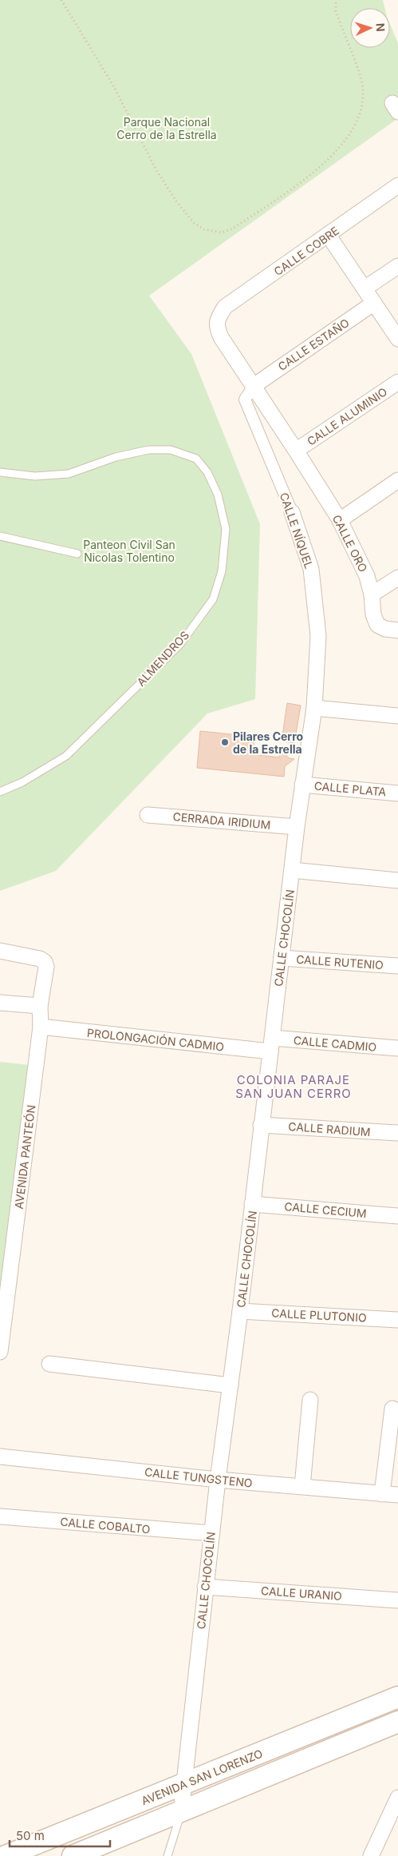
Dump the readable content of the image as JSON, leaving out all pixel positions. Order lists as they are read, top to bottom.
{
  "streets": {
    "main road": ["AVENIDA SAN LORENZO"],
    "street": [
      "CALLE COBRE",
      "CALLE ESTAÑO",
      "CALLE ALUMINIO",
      "CALLE NÍQUEL",
      "CALLE ORO",
      "CALLE PLATA",
      "CERRADA IRIDIUM",
      "CALLE CHOCOLÍN",
      "CALLE RUTENIO",
      "PROLONGACIÓN CADMIO",
      "CALLE CADMIO",
      "CALLE RADIUM",
      "AVENIDA PANTEÓN",
      "CALLE CECIUM",
      "CALLE PLUTONIO",
      "CALLE TUNGSTENO",
      "CALLE COBALTO",
      "CALLE URANIO"
    ],
    "lane": ["ALMENDROS"]
  },
  "crossings": [
    ["CALLE COBRE", "CALLE ESTAÑO"],
    ["CALLE COBRE", "CALLE NÍQUEL"],
    ["CALLE ESTAÑO", "CALLE NÍQUEL"],
    ["CALLE ALUMINIO", "CALLE ORO"],
    ["CALLE NÍQUEL", "CALLE CHOCOLÍN"],
    ["CALLE PLATA", "CALLE CHOCOLÍN"],
    ["CERRADA IRIDIUM", "CALLE CHOCOLÍN"],
    ["CALLE CHOCOLÍN", "CALLE RUTENIO"],
    ["CALLE CHOCOLÍN", "PROLONGACIÓN CADMIO"],
    ["CALLE CHOCOLÍN", "CALLE CADMIO"],
    ["CALLE CHOCOLÍN", "CALLE RADIUM"],
    ["CALLE CHOCOLÍN", "CALLE CECIUM"],
    ["CALLE CHOCOLÍN", "CALLE PLUTONIO"],
    ["CALLE CHOCOLÍN", "CALLE TUNGSTENO"],
    ["CALLE CHOCOLÍN", "CALLE COBALTO"],
    ["CALLE CHOCOLÍN", "CALLE URANIO"],
    ["CALLE CHOCOLÍN", "AVENIDA SAN LORENZO"],
    ["PROLONGACIÓN CADMIO", "CALLE CADMIO"],
    ["PROLONGACIÓN CADMIO", "AVENIDA PANTEÓN"]
  ],
  "districts": ["COLONIA PARAJE SAN JUAN CERRO"],
  "parks": ["Parque Nacional Cerro de la Estrella", "Panteon Civil San Nicolas Tolentino"],
  "places": ["Pilares Cerro de la Estrella"],
  "scale_bar": "50 m",
  "north": "right"
}
